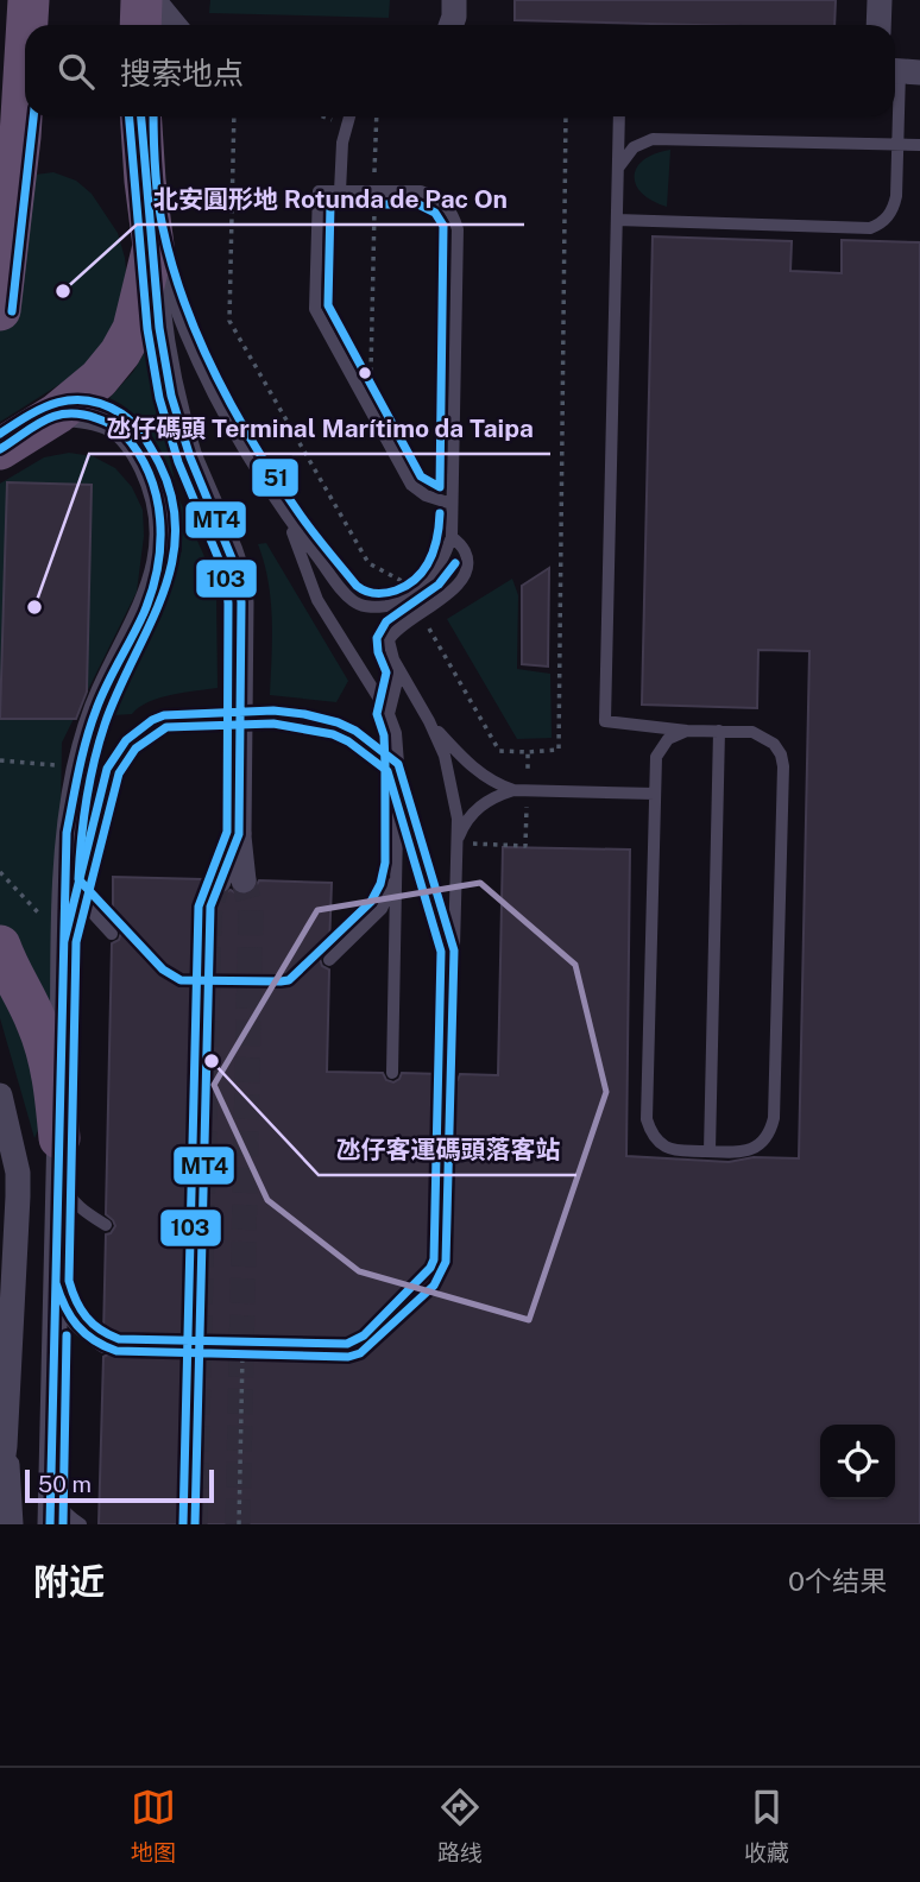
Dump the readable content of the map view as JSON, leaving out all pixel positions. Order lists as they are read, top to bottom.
{
  "places": ["北安圓形地 Rotunda de Pac On", "氹仔碼頭 Terminal Marítimo da Taipa", "氹仔客運碼頭落客站"],
  "lines": ["transit line MT4", "transit line 103", "transit line 51"],
  "scale_bar": "50 m",
  "page": {
    "search": "搜索地点",
    "scale": "50 m",
    "heading": ["附近", "0个结果"],
    "nav": ["地图", "路线", "收藏"]
  }
}
